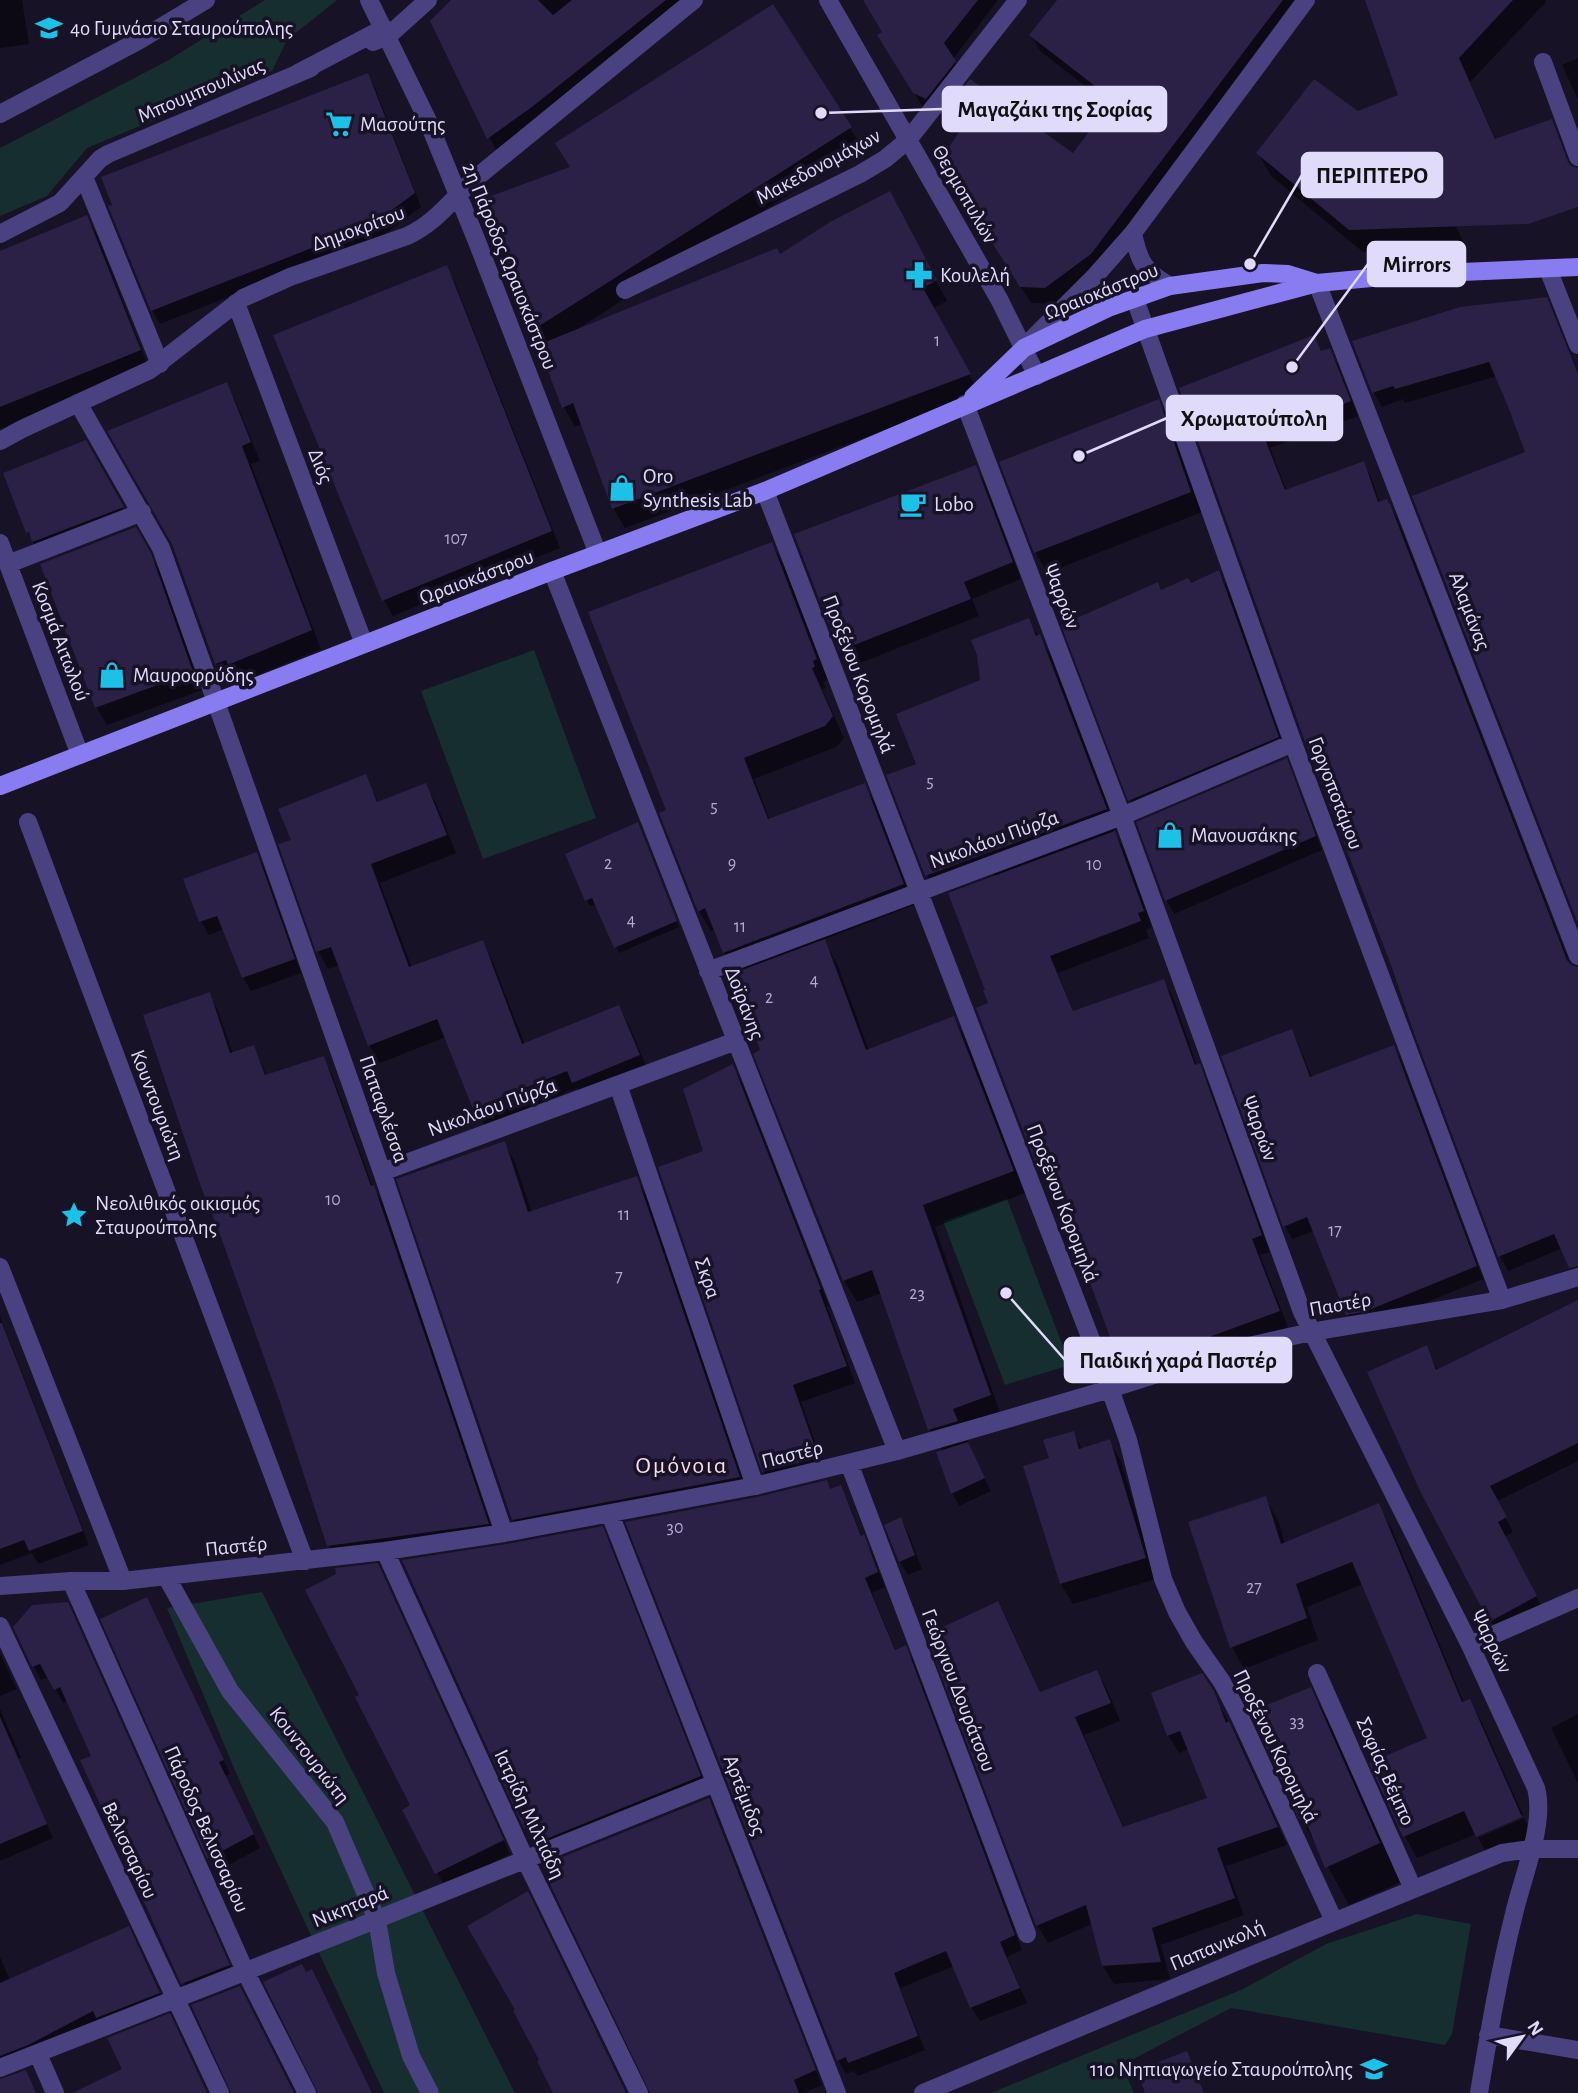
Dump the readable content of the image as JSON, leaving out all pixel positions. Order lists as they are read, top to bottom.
{
  "streets": {
    "main road": ["Ωραιοκάστρου"],
    "street": [
      "Μπουμπουλίνας",
      "Μακεδονομάχων",
      "Θερμοπυλών",
      "Δημοκρίτου",
      "2η Πάροδος Ωραιοκάστρου",
      "Διός",
      "Ψαρρών",
      "Αλαμάνας",
      "Κοσμά Αιτωλού",
      "Προξένου Κορομηλά",
      "Γοργοποτάμου",
      "Νικολάου Πύρζα",
      "Δοϊράνης",
      "Κουντουριώτη",
      "Παπαφλέσσα",
      "Σκρα",
      "Παστέρ",
      "Γεώργιου Δουράτσου",
      "Σοφίας Βέμπο",
      "Αρτέμιδος",
      "Ιατρίδη Μιλτιάδη",
      "Πάροδος Βελισσαρίου",
      "Βελισσαρίου",
      "Νικηταρά",
      "Παπανικολή"
    ]
  },
  "crossings": [
    ["Μπουμπουλίνας", "2η Πάροδος Ωραιοκάστρου"],
    ["Μακεδονομάχων", "Θερμοπυλών"],
    ["Θερμοπυλών", "Ωραιοκάστρου"],
    ["Δημοκρίτου", "2η Πάροδος Ωραιοκάστρου"],
    ["Δημοκρίτου", "Διός"],
    ["Δημοκρίτου", "Παπαφλέσσα"],
    ["2η Πάροδος Ωραιοκάστρου", "Ωραιοκάστρου"],
    ["Ωραιοκάστρου", "Διός"],
    ["Ωραιοκάστρου", "Ψαρρών"],
    ["Ωραιοκάστρου", "Αλαμάνας"],
    ["Ωραιοκάστρου", "Κοσμά Αιτωλού"],
    ["Ωραιοκάστρου", "Προξένου Κορομηλά"],
    ["Ωραιοκάστρου", "Γοργοποτάμου"],
    ["Ωραιοκάστρου", "Δοϊράνης"],
    ["Ωραιοκάστρου", "Παπαφλέσσα"],
    ["Ψαρρών", "Νικολάου Πύρζα"],
    ["Ψαρρών", "Παστέρ"],
    ["Ψαρρών", "Παπανικολή"],
    ["Προξένου Κορομηλά", "Νικολάου Πύρζα"],
    ["Προξένου Κορομηλά", "Παστέρ"],
    ["Προξένου Κορομηλά", "Παπανικολή"],
    ["Γοργοποτάμου", "Νικολάου Πύρζα"],
    ["Γοργοποτάμου", "Παστέρ"],
    ["Νικολάου Πύρζα", "Δοϊράνης"],
    ["Νικολάου Πύρζα", "Παπαφλέσσα"],
    ["Νικολάου Πύρζα", "Σκρα"],
    ["Δοϊράνης", "Παστέρ"],
    ["Κουντουριώτη", "Παστέρ"],
    ["Κουντουριώτη", "Νικηταρά"],
    ["Παπαφλέσσα", "Παστέρ"],
    ["Σκρα", "Παστέρ"],
    ["Παστέρ", "Γεώργιου Δουράτσου"],
    ["Παστέρ", "Αρτέμιδος"],
    ["Παστέρ", "Ιατρίδη Μιλτιάδη"],
    ["Παστέρ", "Πάροδος Βελισσαρίου"],
    ["Σοφίας Βέμπο", "Παπανικολή"],
    ["Αρτέμιδος", "Νικηταρά"],
    ["Ιατρίδη Μιλτιάδη", "Νικηταρά"],
    ["Πάροδος Βελισσαρίου", "Νικηταρά"],
    ["Βελισσαρίου", "Νικηταρά"]
  ],
  "districts": ["Ομόνοια"],
  "places": {
    "school or university": ["4ο Γυμνάσιο Σταυρούπολης", "11ο Νηπιαγωγείο Σταυρούπολης"],
    "other": [
      "Μαγαζάκι της Σοφίας",
      "ΠΕΡΙΠΤΕΡΟ",
      "Mirrors",
      "Χρωματούπολη",
      "Παιδική χαρά Παστέρ"
    ],
    "supermarket": ["Μασούτης"],
    "pharmacy": ["Κουλελή"],
    "shop": ["Oro Synthesis Lab", "Μαυροφρύδης", "Μανουσάκης"],
    "cafe": ["Lobo"],
    "place": ["Νεολιθικός οικισμός Σταυρούπολης"]
  },
  "house_numbers": [
    "1",
    "107",
    "5",
    "5",
    "2",
    "9",
    "10",
    "4",
    "11",
    "4",
    "2",
    "10",
    "11",
    "17",
    "7",
    "23",
    "30",
    "27",
    "33"
  ],
  "north": "top right"
}
